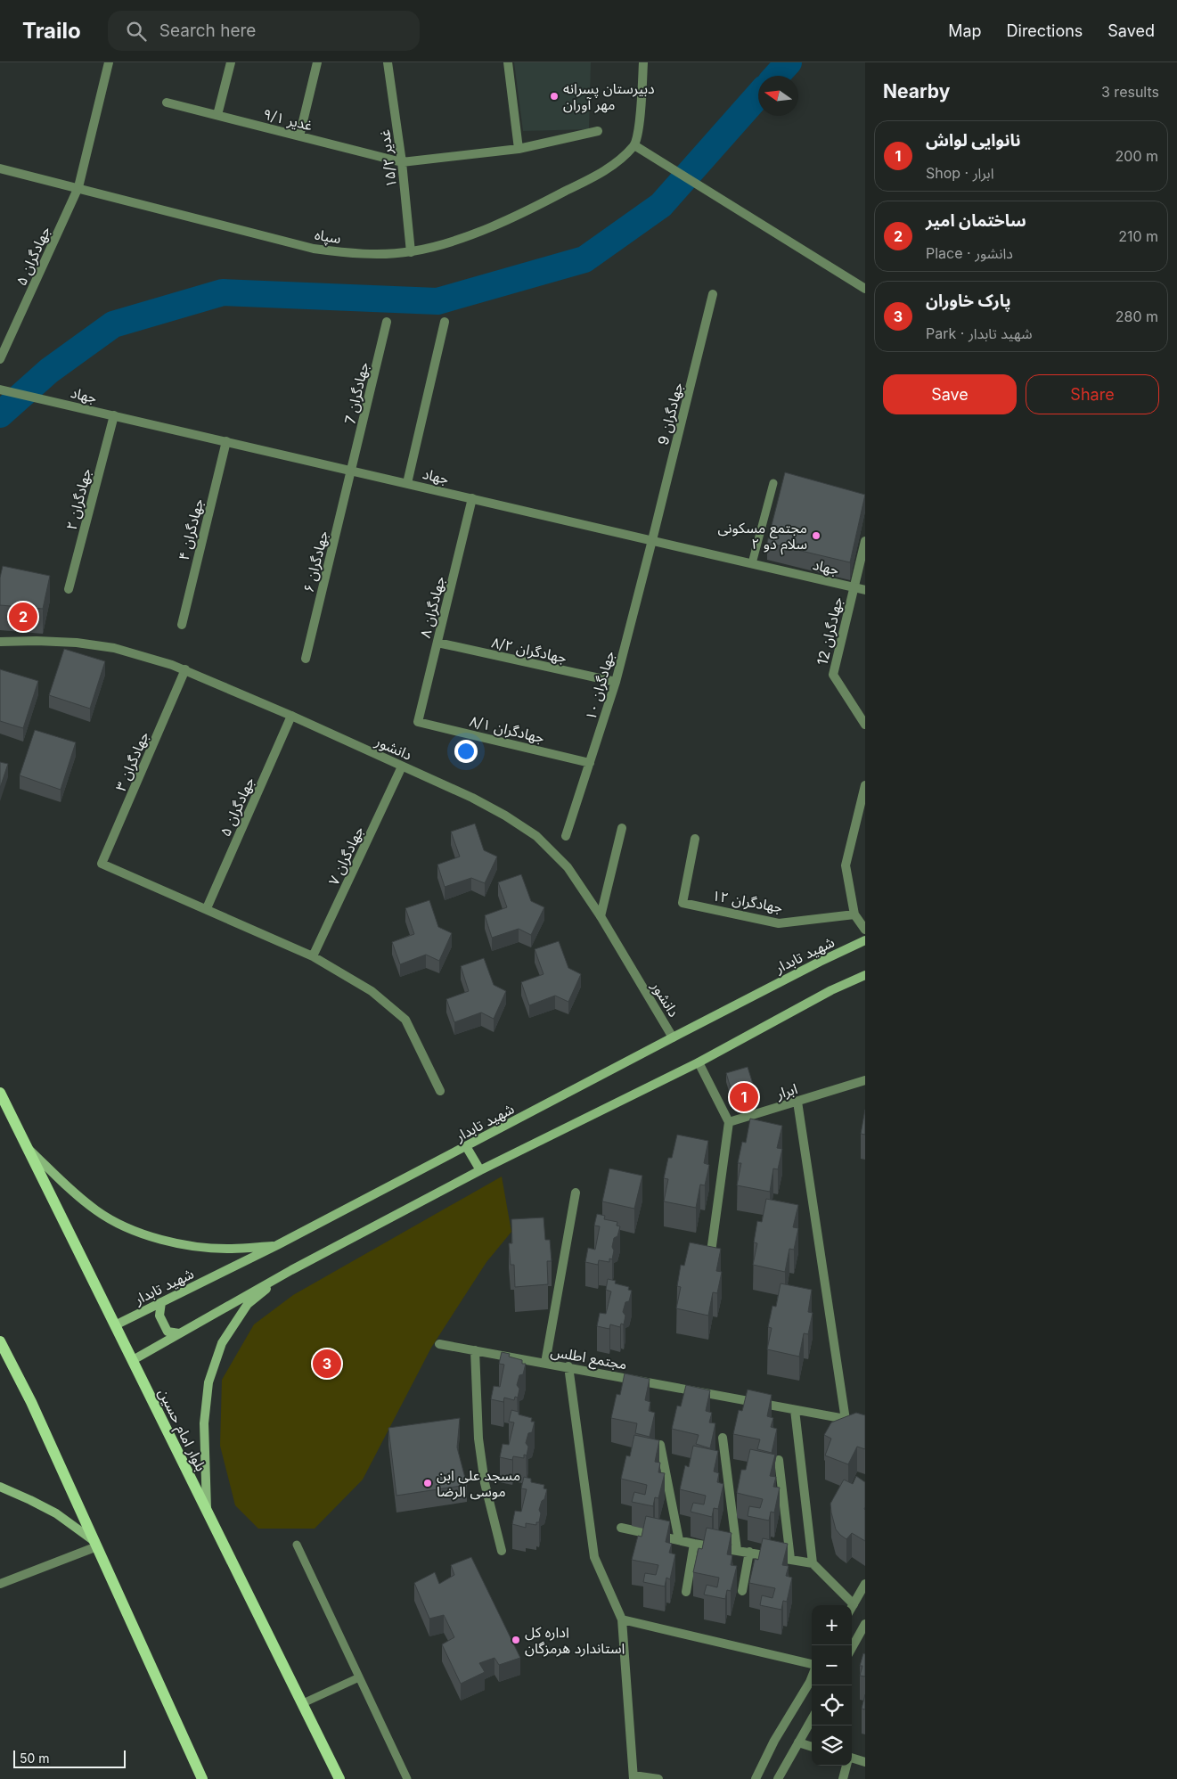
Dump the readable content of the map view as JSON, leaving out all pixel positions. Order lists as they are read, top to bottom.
{
  "streets": {
    "main road": ["شهید تابدار", "بلوار امام حسین"],
    "street": [
      "غدیر ۹/۱",
      "غدیر ۱۵/۲",
      "سپاه",
      "جهادگران ۵",
      "جهادگران 7",
      "جهاد",
      "جهادگران 9",
      "جهادگران ۲",
      "جهادگران ۴",
      "جهادگران ۶",
      "جهادگران ۸",
      "جهادگران 12",
      "جهادگران ۸/۲",
      "جهادگران ۱۰",
      "جهادگران ۸/۱",
      "دانشور",
      "جهادگران ۳",
      "جهادگران ۷",
      "جهادگران ۱۲",
      "ابرار",
      "مجتمع اطلس"
    ]
  },
  "crossings": [
    ["غدیر ۹/۱", "غدیر ۱۵/۲"],
    ["غدیر ۱۵/۲", "سپاه"],
    ["سپاه", "جهادگران ۵"],
    ["جهادگران ۵", "دانشور"],
    ["جهادگران ۵", "جهادگران ۳"],
    ["جهادگران 7", "جهاد"],
    ["جهادگران 7", "جهادگران ۶"],
    ["جهاد", "جهادگران 9"],
    ["جهاد", "جهادگران ۲"],
    ["جهاد", "جهادگران ۴"],
    ["جهاد", "جهادگران ۶"],
    ["جهاد", "جهادگران ۸"],
    ["جهاد", "جهادگران 12"],
    ["جهاد", "جهادگران ۱۰"],
    ["جهادگران 9", "جهادگران ۱۰"],
    ["جهادگران ۸", "جهادگران ۸/۲"],
    ["جهادگران ۸", "جهادگران ۸/۱"],
    ["جهادگران ۸/۲", "جهادگران ۱۰"],
    ["جهادگران ۱۰", "جهادگران ۸/۱"],
    ["دانشور", "جهادگران ۳"],
    ["دانشور", "جهادگران ۷"],
    ["دانشور", "شهید تابدار"],
    ["شهید تابدار", "بلوار امام حسین"]
  ],
  "places": [
    "دبیرستان پسرانه مهر آوران",
    "مجتمع مسکونی سلام دو ۲",
    "مسجد علی ابن موسی الرضا",
    "اداره کل استاندارد هرمزگان"
  ],
  "scale_bar": "50 m",
  "north": "left",
  "page": {
    "header": "Trailo",
    "search": "Search here",
    "nav": ["Map", "Directions", "Saved"],
    "heading": ["Nearby", "3 results"],
    "list": [
      {
        "mark": "1",
        "name": "نانوایی لواش",
        "note": "Shop · ابرار",
        "value": "200 m"
      },
      {
        "mark": "2",
        "name": "ساختمان امیر",
        "note": "Place · دانشور",
        "value": "210 m"
      },
      {
        "mark": "3",
        "name": "پارک خاوران",
        "note": "Park · شهید تابدار",
        "value": "280 m"
      }
    ],
    "buttons": ["Save", "Share"],
    "pins": ["2", "1", "3"],
    "map_buttons": ["+", "−"],
    "scale": "50 m"
  }
}
